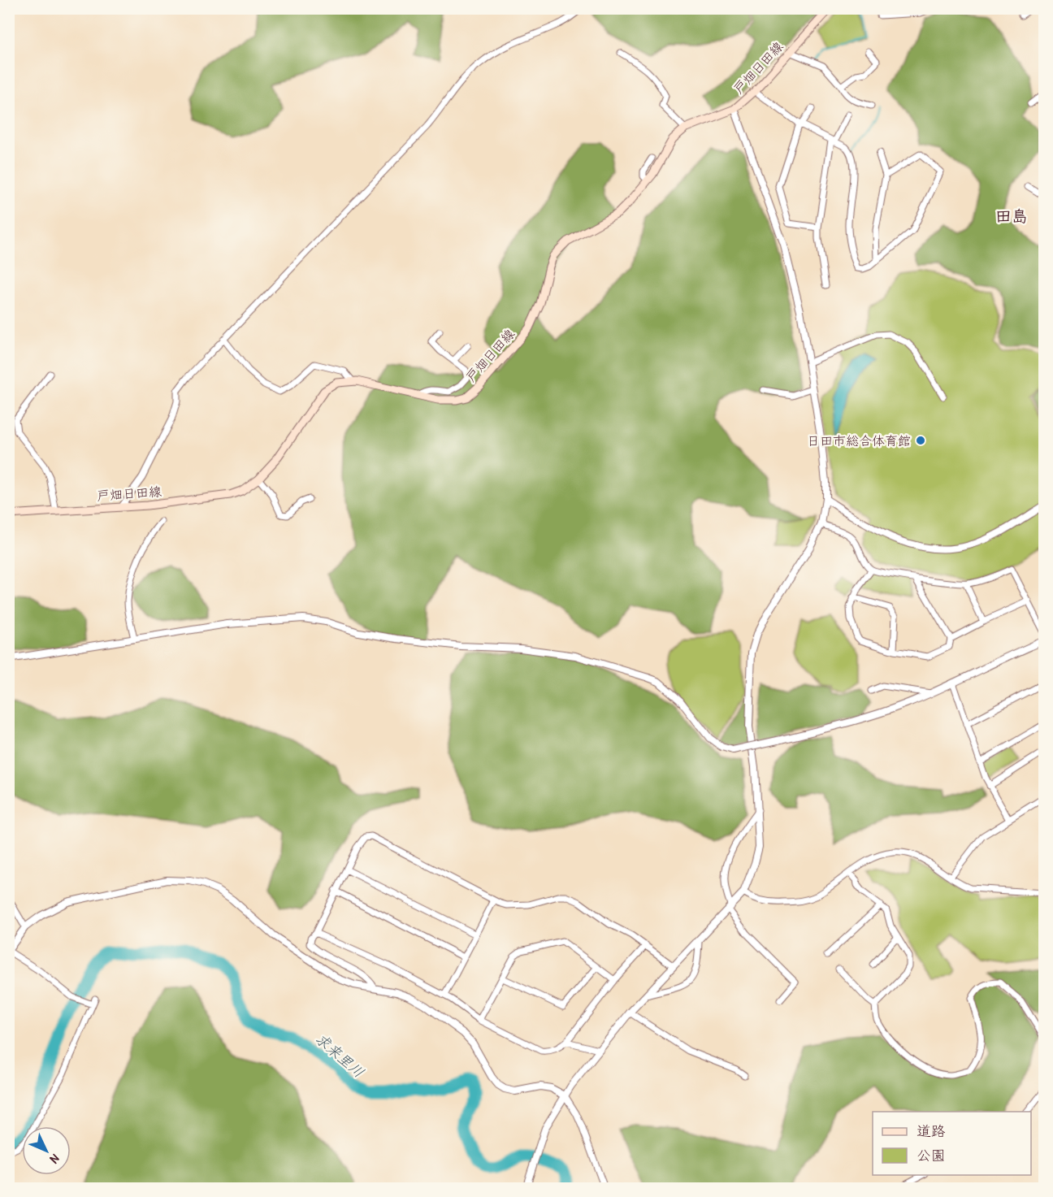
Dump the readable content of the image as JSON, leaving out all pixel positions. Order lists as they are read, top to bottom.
{
  "streets": {
    "main road": ["戸畑日田線"]
  },
  "districts": ["田島"],
  "water": ["求来里川"],
  "places": ["日田市総合体育館"],
  "legend": ["道路", "公園"],
  "north": "bottom right"
}
